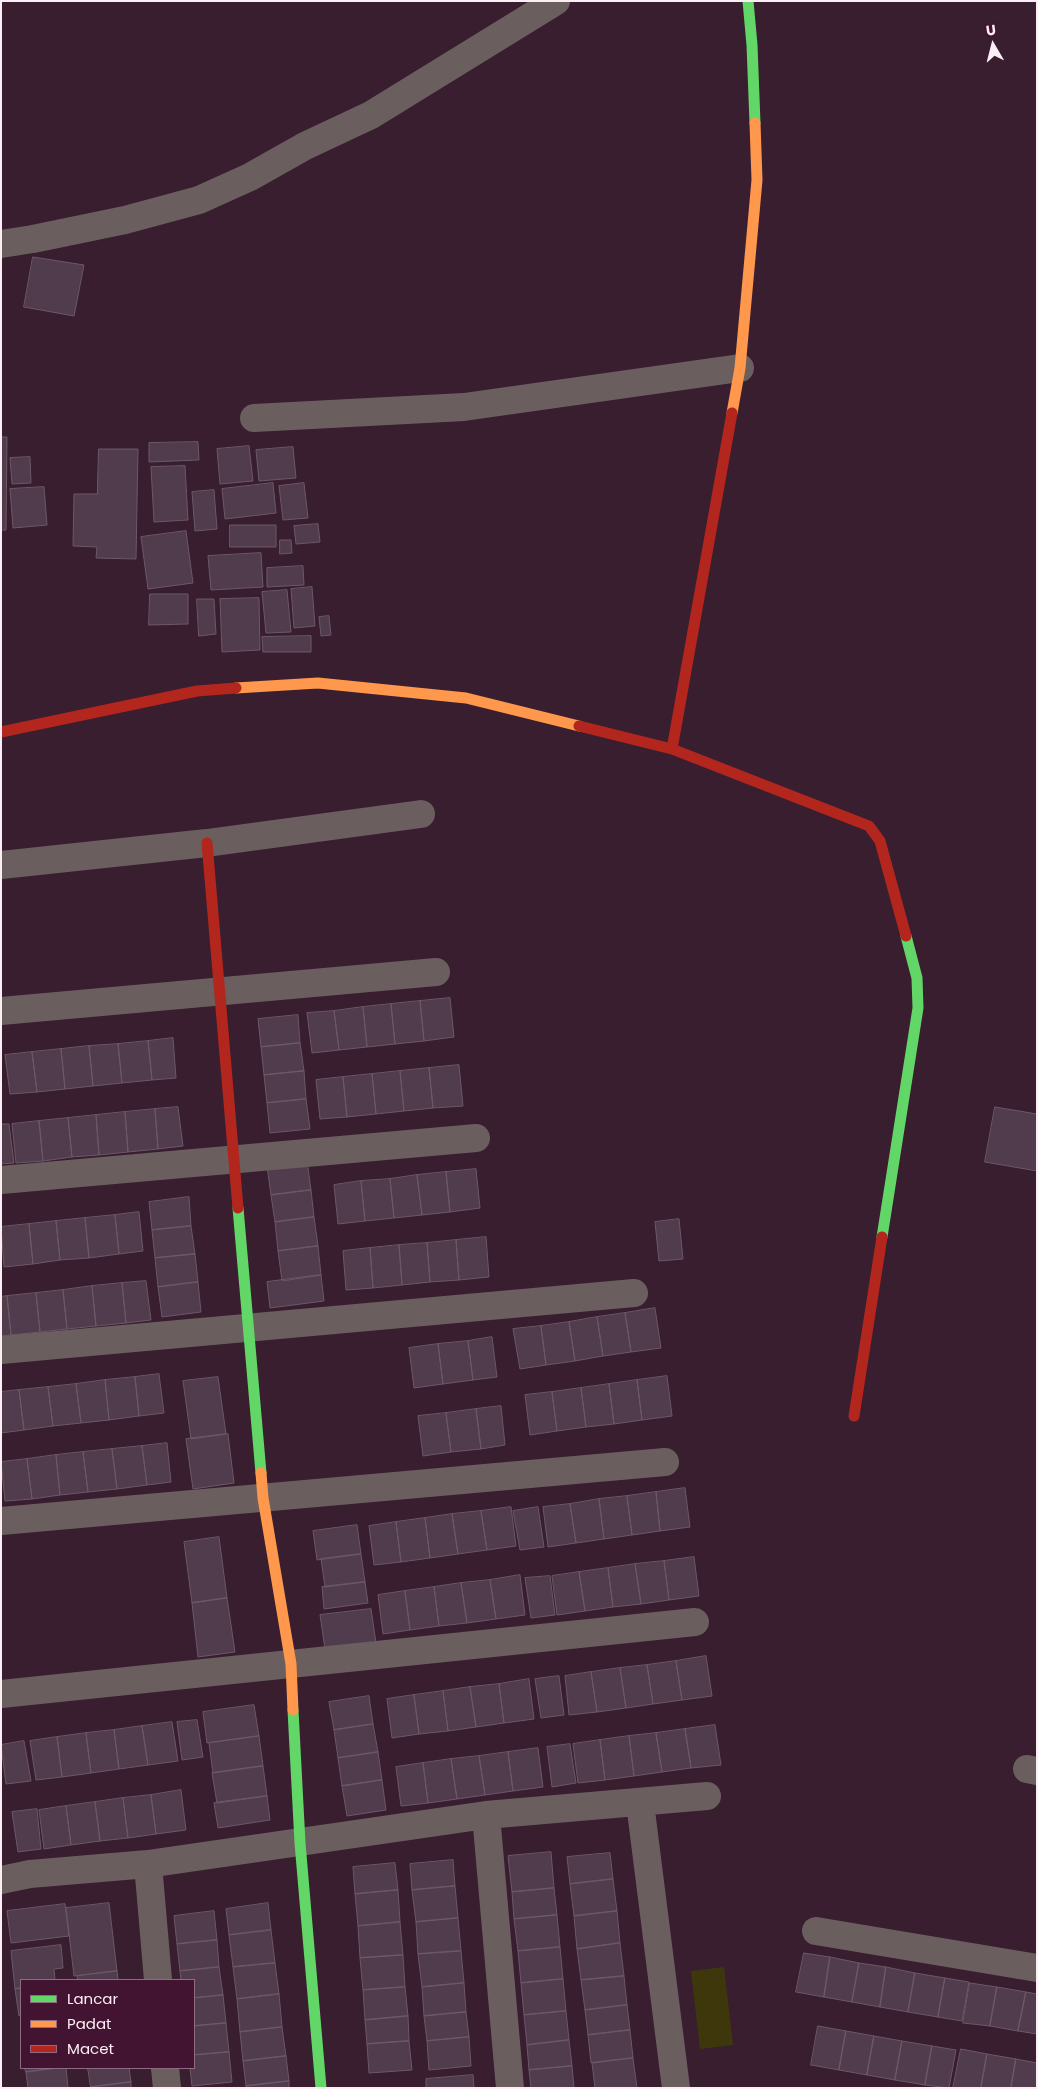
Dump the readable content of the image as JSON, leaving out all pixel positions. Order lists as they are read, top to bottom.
{
  "legend": ["Lancar", "Padat", "Macet"],
  "north": "top"
}
